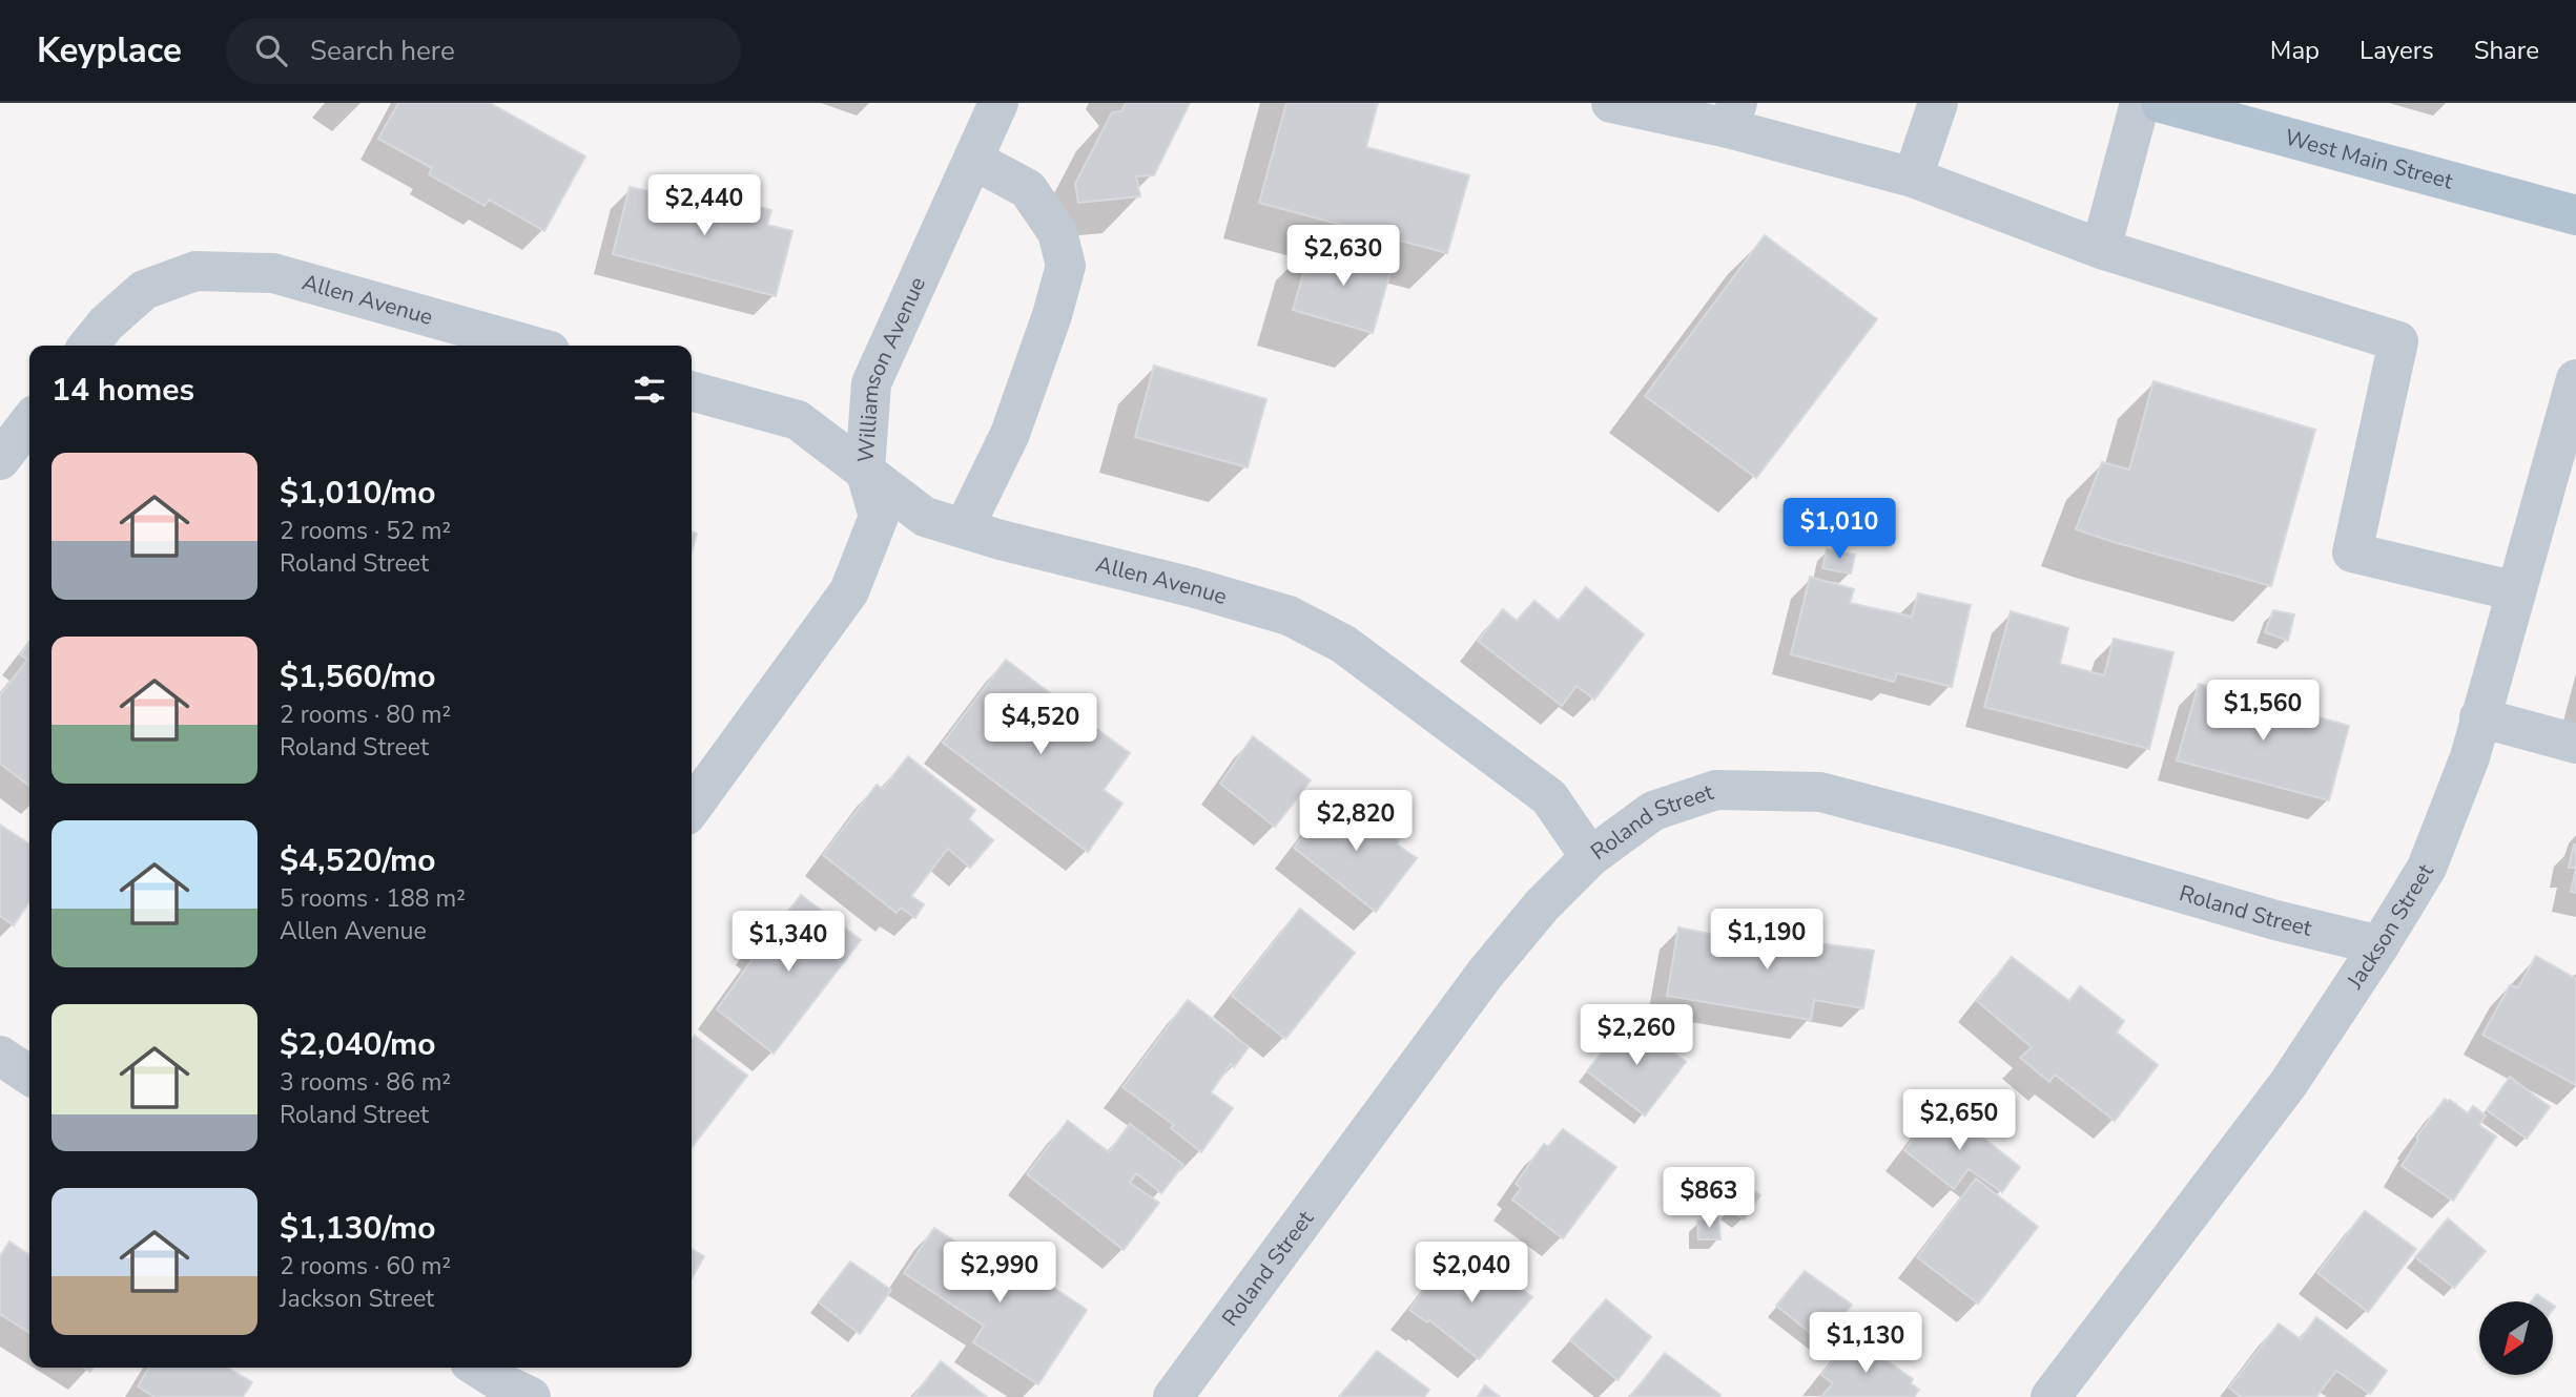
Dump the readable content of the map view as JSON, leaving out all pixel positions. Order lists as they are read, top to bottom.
{
  "streets": {
    "main road": ["West Main Street"],
    "street": [
      "Allen Avenue",
      "Williamson Avenue",
      "Roland Street",
      "Jackson Street"
    ]
  },
  "crossings": [
    ["Allen Avenue", "Williamson Avenue"],
    ["Allen Avenue", "Roland Street"],
    ["Roland Street", "Jackson Street"]
  ],
  "north": "bottom left",
  "page": {
    "header": "Keyplace",
    "search": "Search here",
    "nav": ["Map", "Layers", "Share"],
    "price": [
      "$2,440",
      "$2,630",
      "$1,010",
      "$1,560",
      "$4,520",
      "$2,820",
      "$1,190",
      "$1,340",
      "$2,260",
      "$2,650",
      "$863",
      "$2,990",
      "$2,040",
      "$1,130"
    ],
    "heading": "14 homes",
    "list": [
      {
        "name": "$1,010/mo",
        "note": "2 rooms · 52 m² · Roland Street"
      },
      {
        "name": "$1,560/mo",
        "note": "2 rooms · 80 m² · Roland Street"
      },
      {
        "name": "$4,520/mo",
        "note": "5 rooms · 188 m² · Allen Avenue"
      },
      {
        "name": "$2,040/mo",
        "note": "3 rooms · 86 m² · Roland Street"
      },
      {
        "name": "$1,130/mo",
        "note": "2 rooms · 60 m² · Jackson Street"
      }
    ]
  }
}
